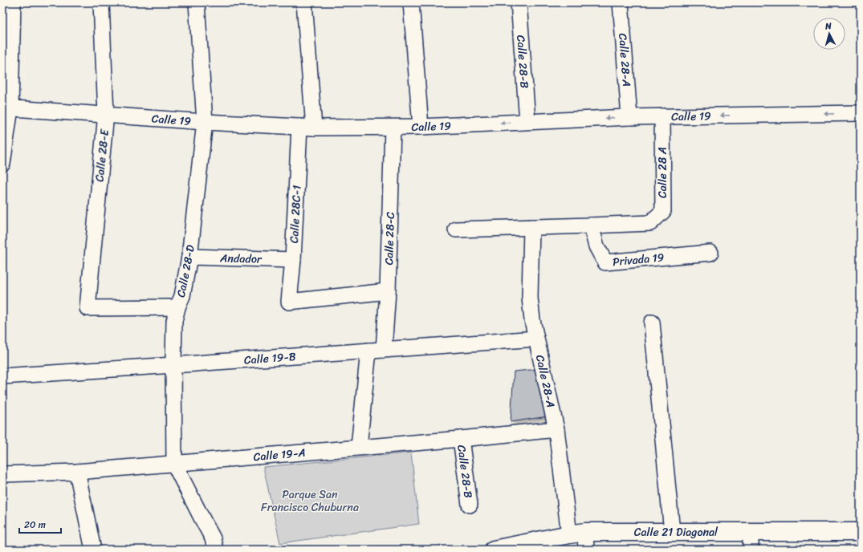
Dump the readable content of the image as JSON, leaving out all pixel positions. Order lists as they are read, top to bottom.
{
  "streets": {
    "main road": ["Calle 21 Diagonal"],
    "street": [
      "Calle 28-A",
      "Calle 28-B",
      "Calle 19",
      "Calle 28-E",
      "Calle 28 A",
      "Calle 28C-1",
      "Calle 28-C",
      "Andador",
      "Privada 19",
      "Calle 28-D",
      "Calle 19-B",
      "Calle 19-A"
    ]
  },
  "crossings": [
    ["Calle 28-A", "Calle 19"],
    ["Calle 28-A", "Calle 19-B"],
    ["Calle 28-A", "Calle 19-A"],
    ["Calle 28-A", "Calle 21 Diagonal"],
    ["Calle 28-B", "Calle 19"],
    ["Calle 28-B", "Calle 19-A"],
    ["Calle 19", "Calle 28-E"],
    ["Calle 19", "Calle 28 A"],
    ["Calle 19", "Calle 28C-1"],
    ["Calle 19", "Calle 28-C"],
    ["Calle 19", "Calle 28-D"],
    ["Calle 28-E", "Calle 28-D"],
    ["Calle 28 A", "Privada 19"],
    ["Calle 28C-1", "Calle 28-C"],
    ["Calle 28C-1", "Andador"],
    ["Calle 28-C", "Calle 19-B"],
    ["Andador", "Calle 28-D"],
    ["Calle 28-D", "Calle 19-B"],
    ["Calle 28-D", "Calle 19-A"]
  ],
  "parks": ["Parque San Francisco Chuburna"],
  "scale_bar": "20 m",
  "north": "top"
}
